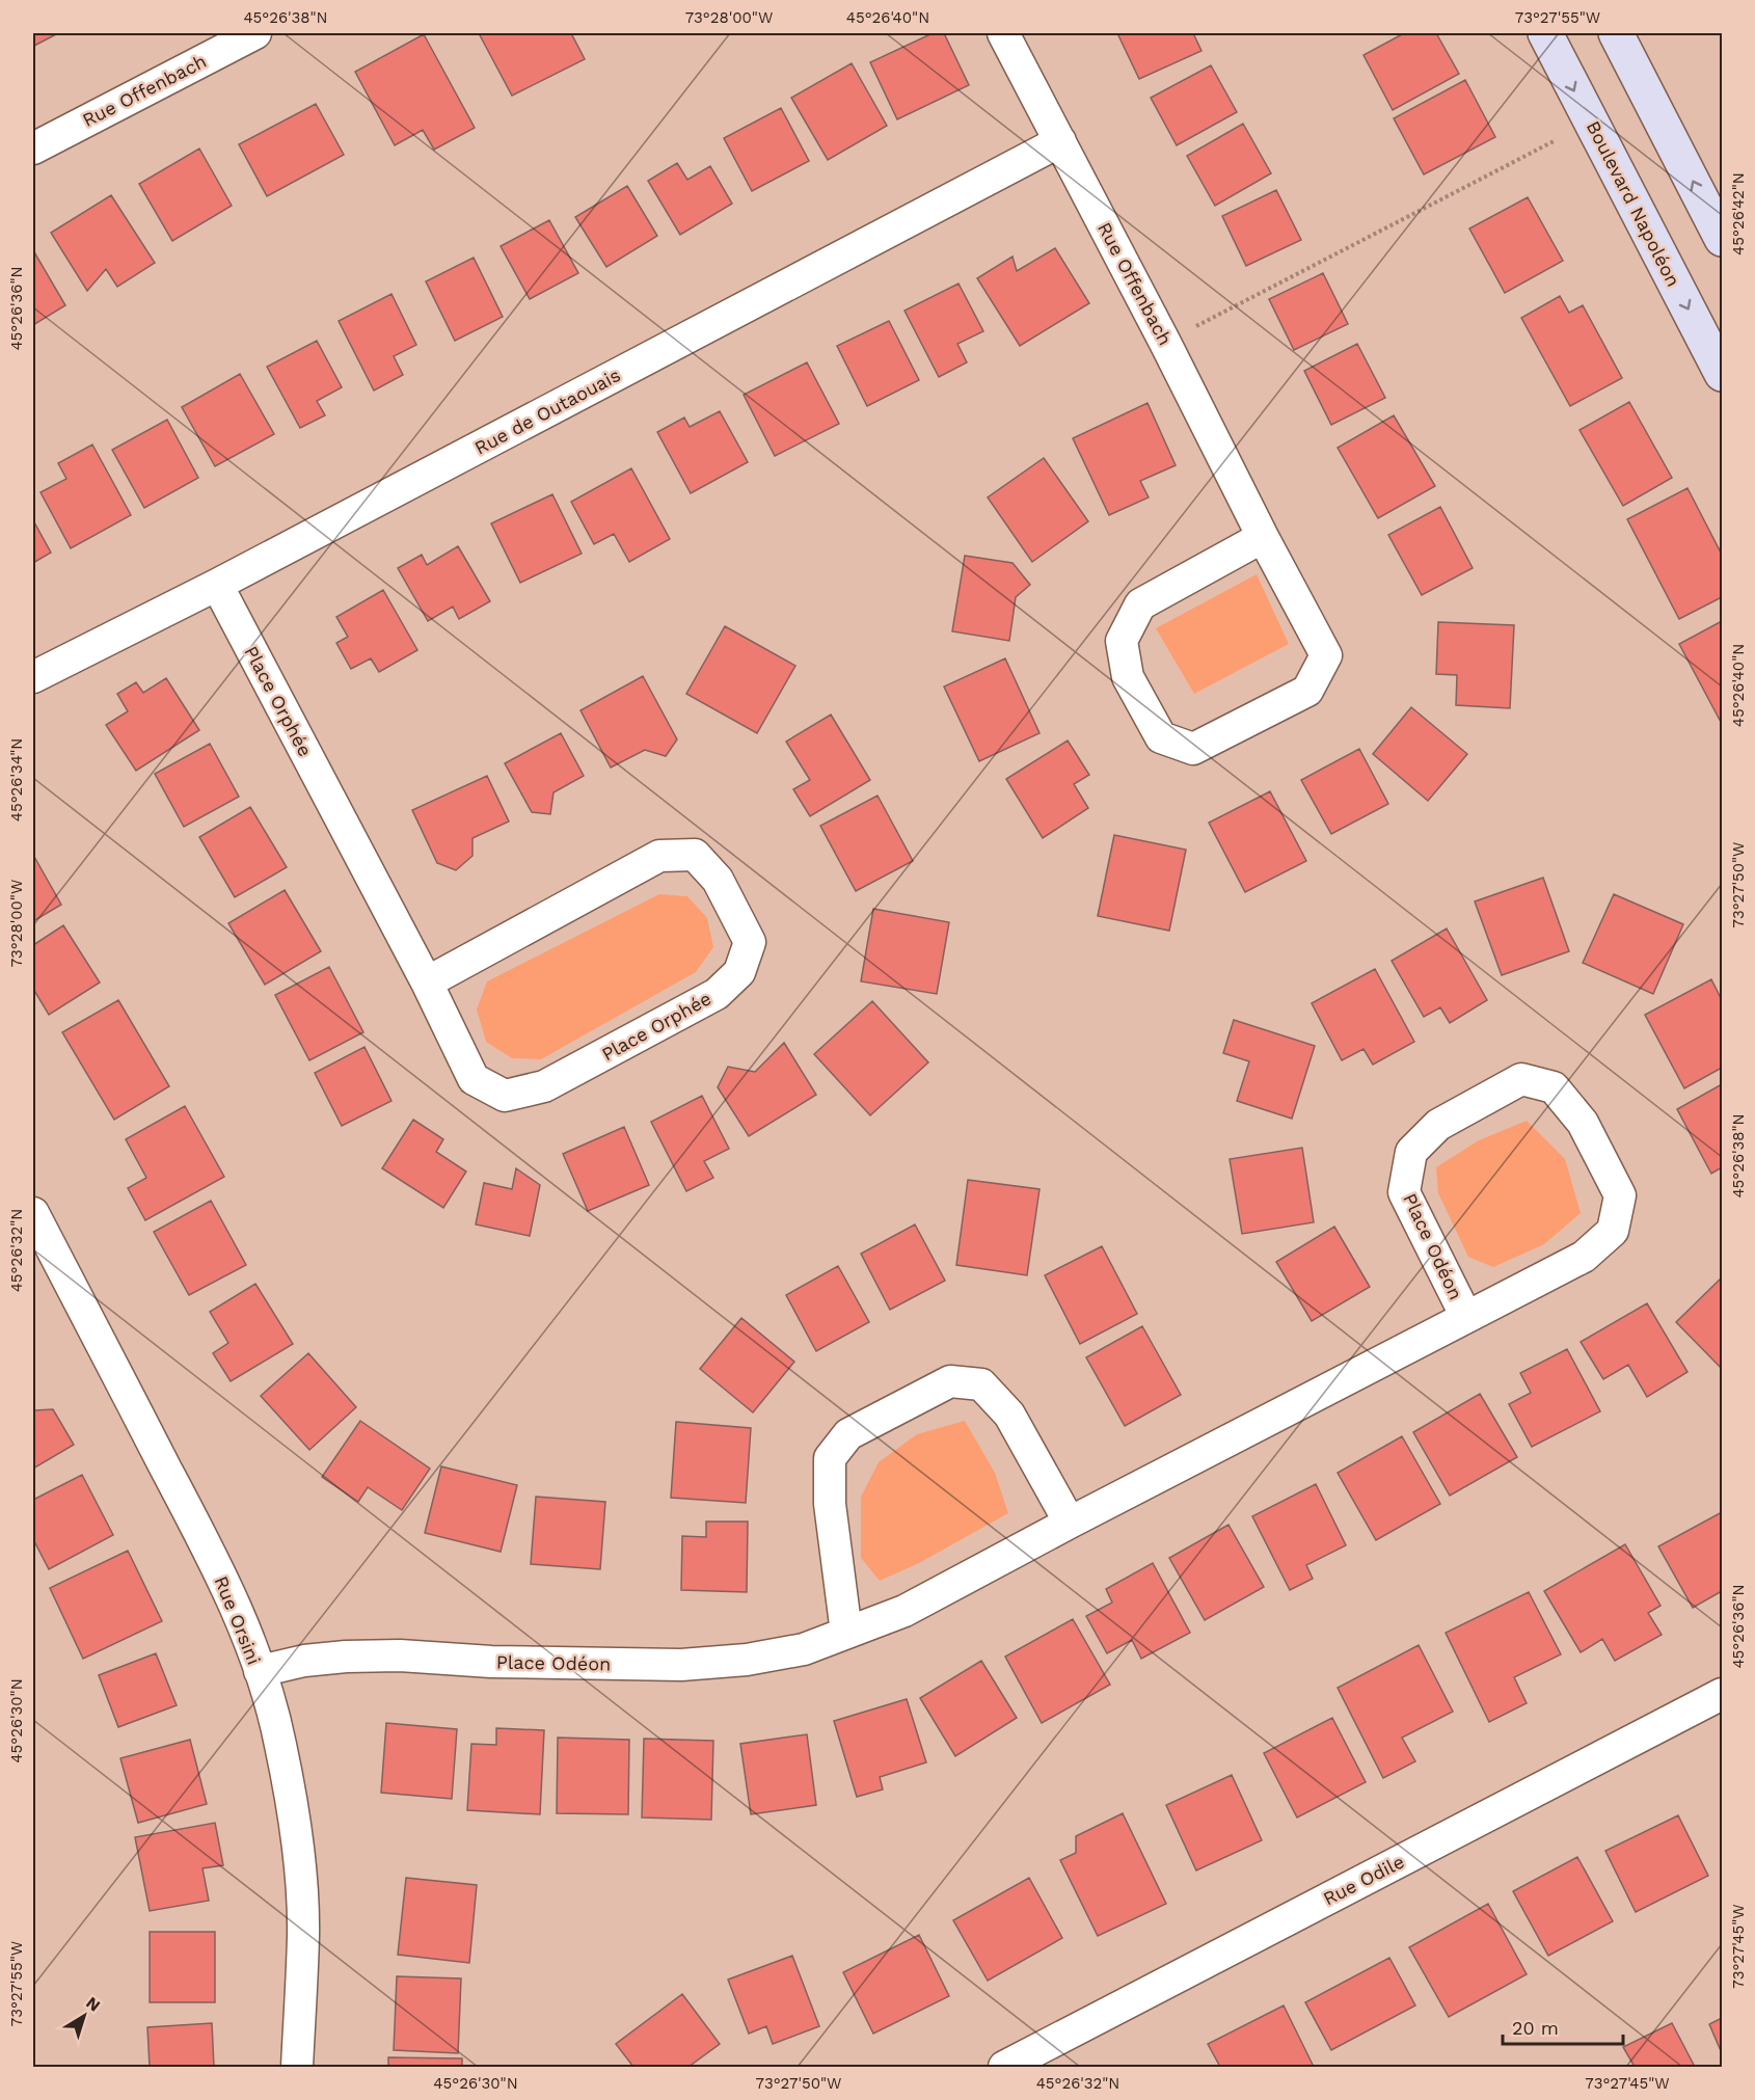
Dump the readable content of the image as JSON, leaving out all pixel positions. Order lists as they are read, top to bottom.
{
  "streets": {
    "street": [
      "Rue Offenbach",
      "Boulevard Napoléon",
      "Rue de Outaouais",
      "Place Orphée",
      "Place Odéon",
      "Rue Orsini",
      "Rue Odile"
    ]
  },
  "crossings": [
    ["Rue Offenbach", "Rue de Outaouais"],
    ["Rue de Outaouais", "Place Orphée"],
    ["Place Odéon", "Rue Orsini"]
  ],
  "scale_bar": "20 m",
  "north": "top right",
  "coordinates": [
    "45°26'38\"N",
    "73°28'00\"W",
    "45°26'40\"N",
    "73°27'55\"W",
    "45°26'42\"N",
    "45°26'36\"N",
    "45°26'34\"N",
    "73°27'50\"W",
    "45°26'32\"N",
    "45°26'30\"N",
    "73°27'45\"W"
  ]
}
